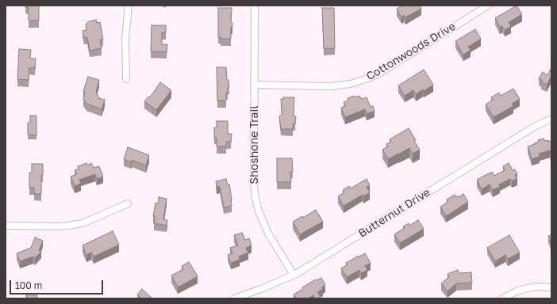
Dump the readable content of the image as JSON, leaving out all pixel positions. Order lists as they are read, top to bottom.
{
  "streets": {
    "street": ["Cottonwoods Drive", "Shoshone Trail", "Butternut Drive"]
  },
  "crossings": [
    ["Cottonwoods Drive", "Shoshone Trail"],
    ["Shoshone Trail", "Butternut Drive"]
  ],
  "scale_bar": "100 m"
}
